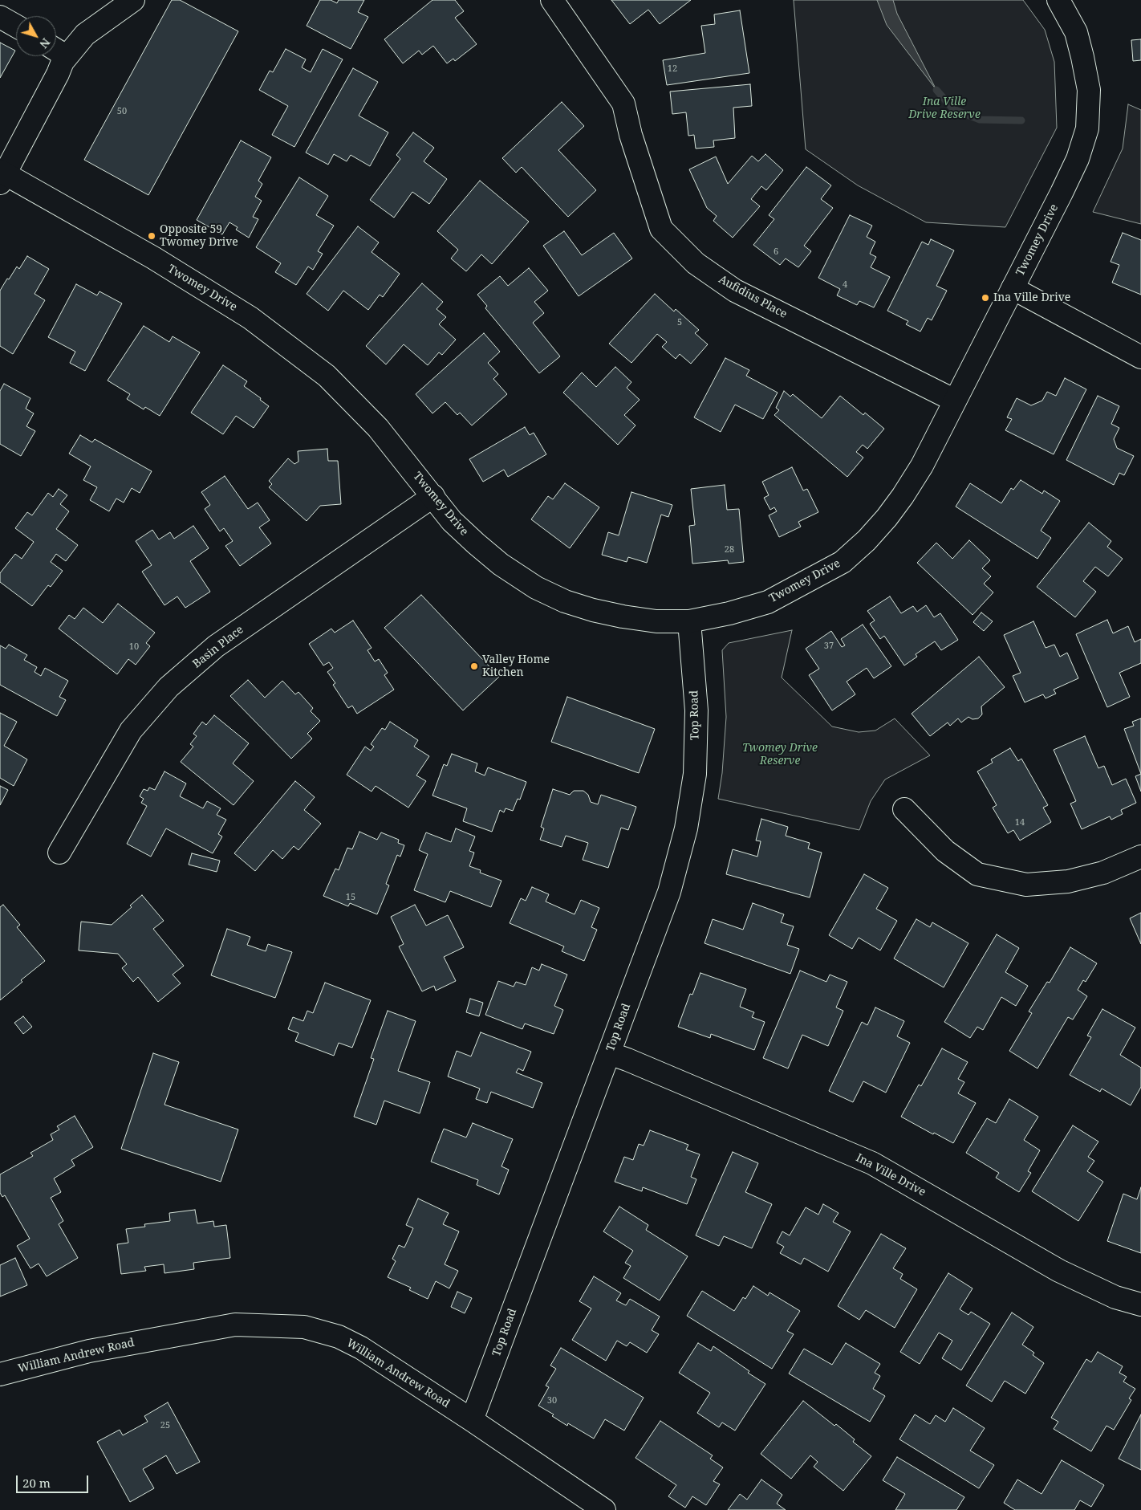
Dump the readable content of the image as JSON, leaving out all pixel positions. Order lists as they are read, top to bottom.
{
  "streets": {
    "street": [
      "Twomey Drive",
      "Aufidius Place",
      "Basin Place",
      "Top Road",
      "Ina Ville Drive",
      "William Andrew Road"
    ]
  },
  "crossings": [
    ["Twomey Drive", "Aufidius Place"],
    ["Twomey Drive", "Basin Place"],
    ["Twomey Drive", "Top Road"],
    ["Top Road", "Ina Ville Drive"],
    ["Top Road", "William Andrew Road"]
  ],
  "parks": ["Ina Ville Drive Reserve", "Twomey Drive Reserve"],
  "places": ["Opposite 59 Twomey Drive", "Ina Ville Drive", "Valley Home Kitchen"],
  "house_numbers": [
    "12",
    "50",
    "6",
    "4",
    "5",
    "28",
    "37",
    "10",
    "14",
    "15",
    "30",
    "25"
  ],
  "scale_bar": "20 m",
  "north": "bottom right"
}
